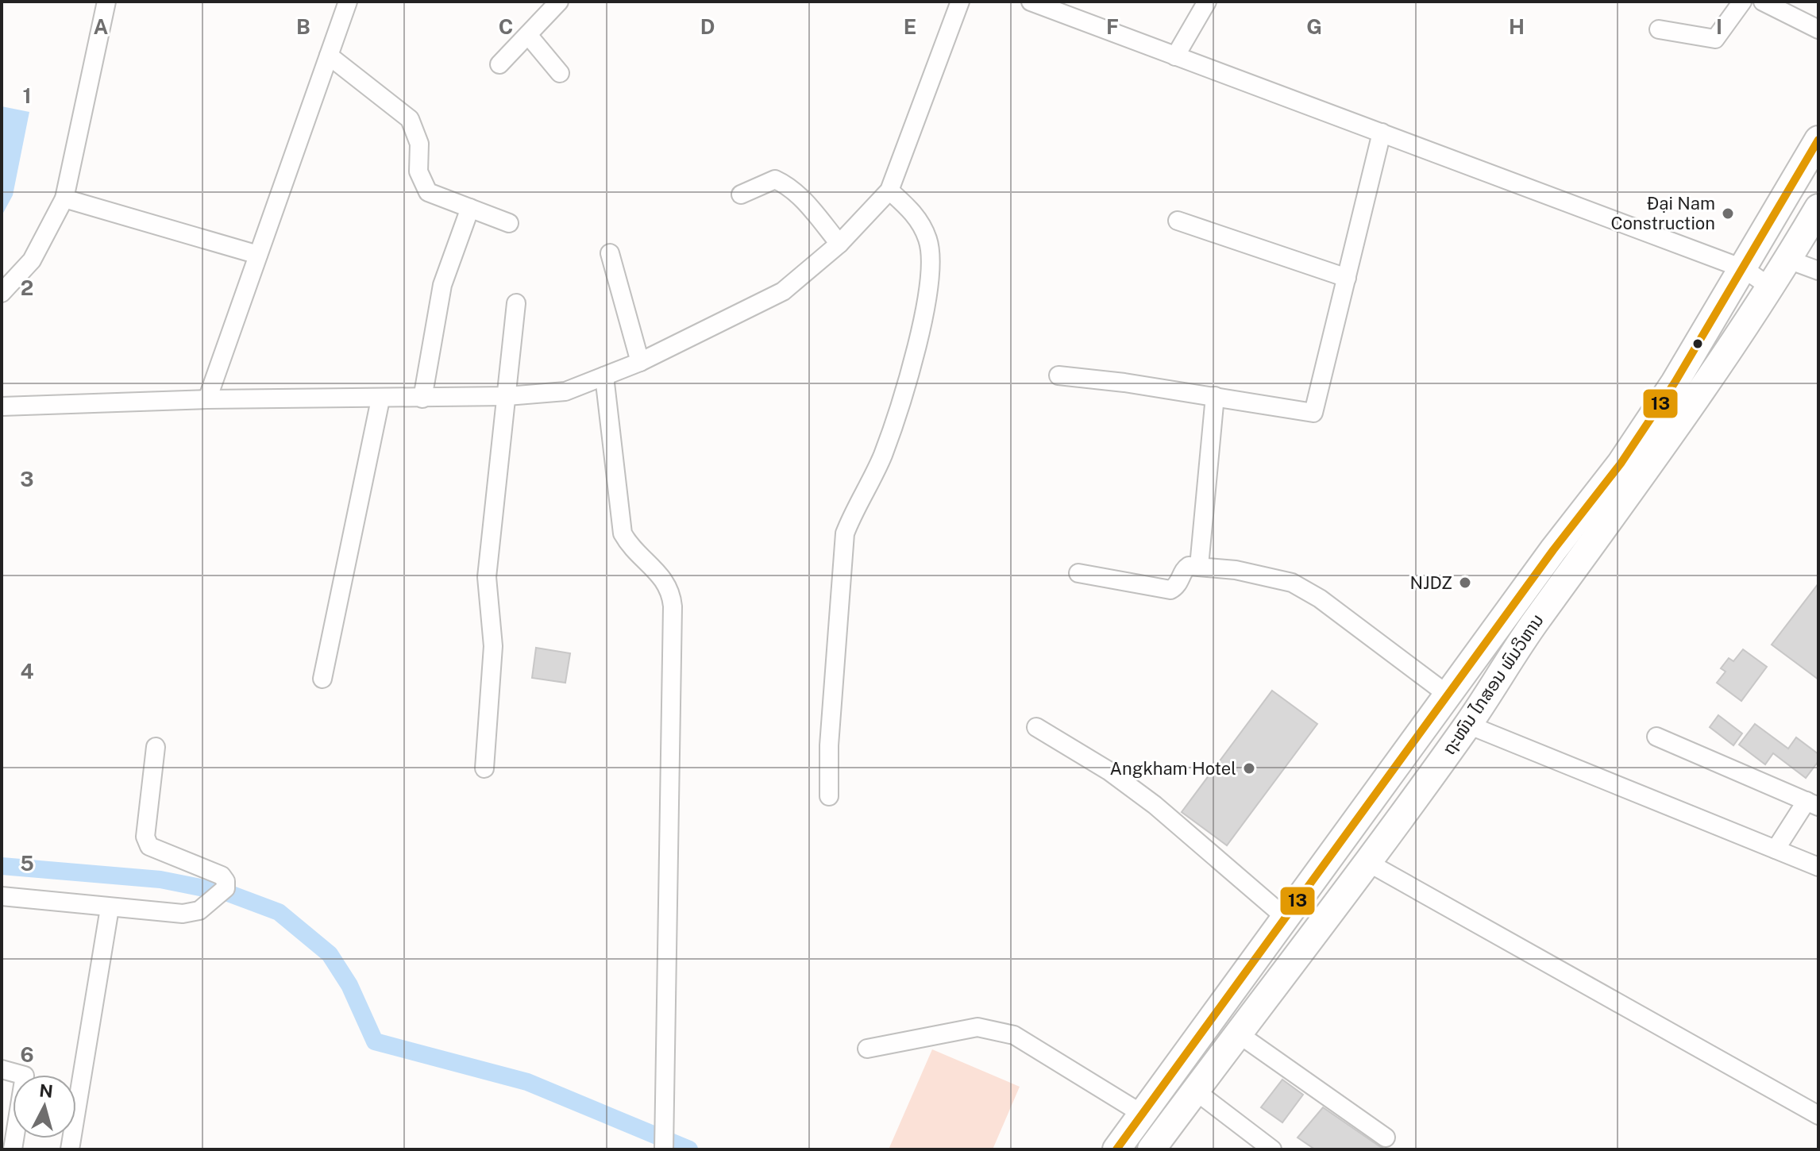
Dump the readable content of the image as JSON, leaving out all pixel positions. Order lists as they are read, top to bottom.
{
  "streets": {
    "highway": ["ຖະໜົນ ໄກສອນ ພົມວິຫານ"]
  },
  "places": ["Đại Nam Construction", "NJDZ", "Angkham Hotel"],
  "lines": ["transit line 13"],
  "north": "top",
  "grid": {
    "columns": [
      "A",
      "B",
      "C",
      "D",
      "E",
      "F",
      "G",
      "H",
      "I"
    ],
    "rows": [
      "1",
      "2",
      "3",
      "4",
      "5",
      "6"
    ]
  }
}
